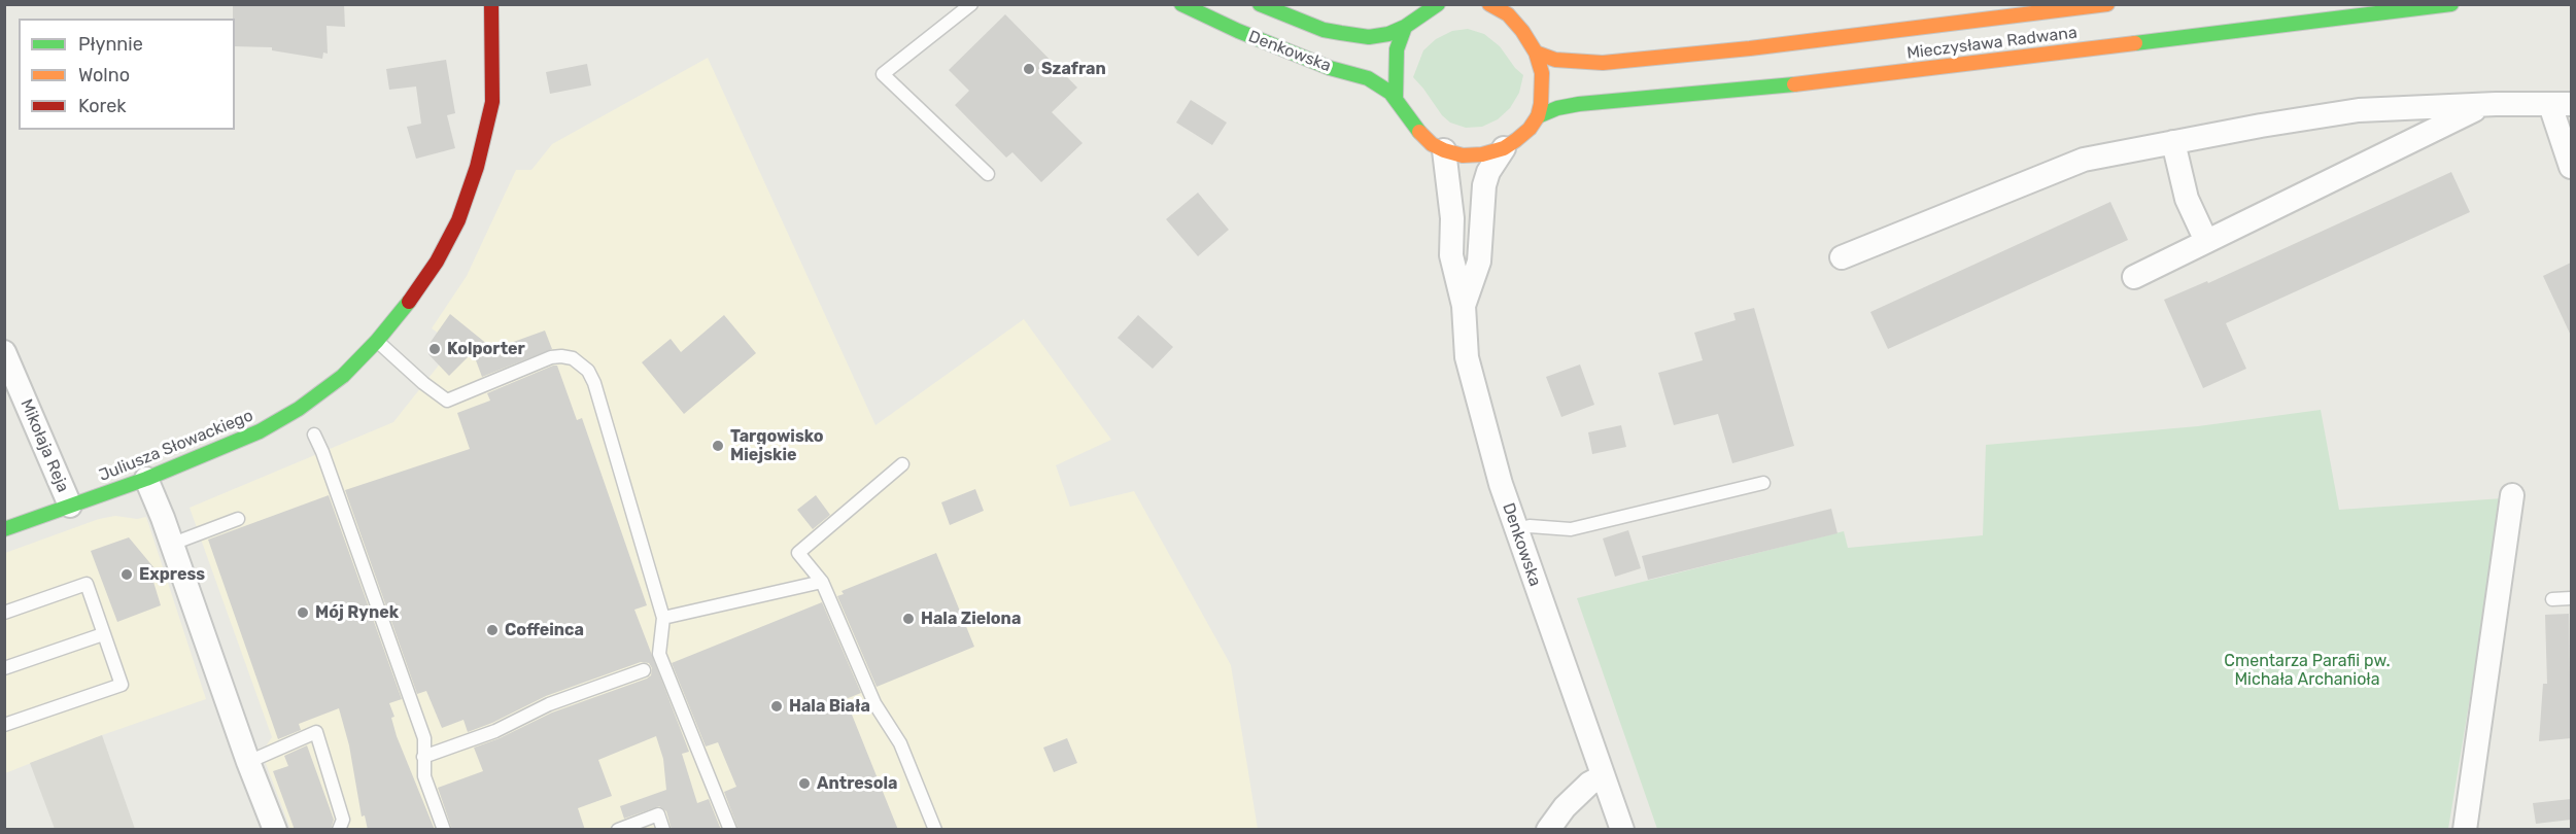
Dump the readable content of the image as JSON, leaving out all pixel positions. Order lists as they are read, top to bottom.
{
  "streets": {
    "main road": ["Mieczysława Radwana", "Denkowska", "Juliusza Słowackiego"],
    "street": ["Mikołaja Reja"]
  },
  "crossings": [
    ["Mikołaja Reja", "Juliusza Słowackiego"]
  ],
  "parks": ["Cmentarza Parafii pw. Michała Archanioła"],
  "places": [
    "Szafran",
    "Kolporter",
    "Targowisko Miejskie",
    "Express",
    "Mój Rynek",
    "Hala Zielona",
    "Coffeinca",
    "Hala Biała",
    "Antresola"
  ],
  "legend": ["Płynnie", "Wolno", "Korek"]
}
